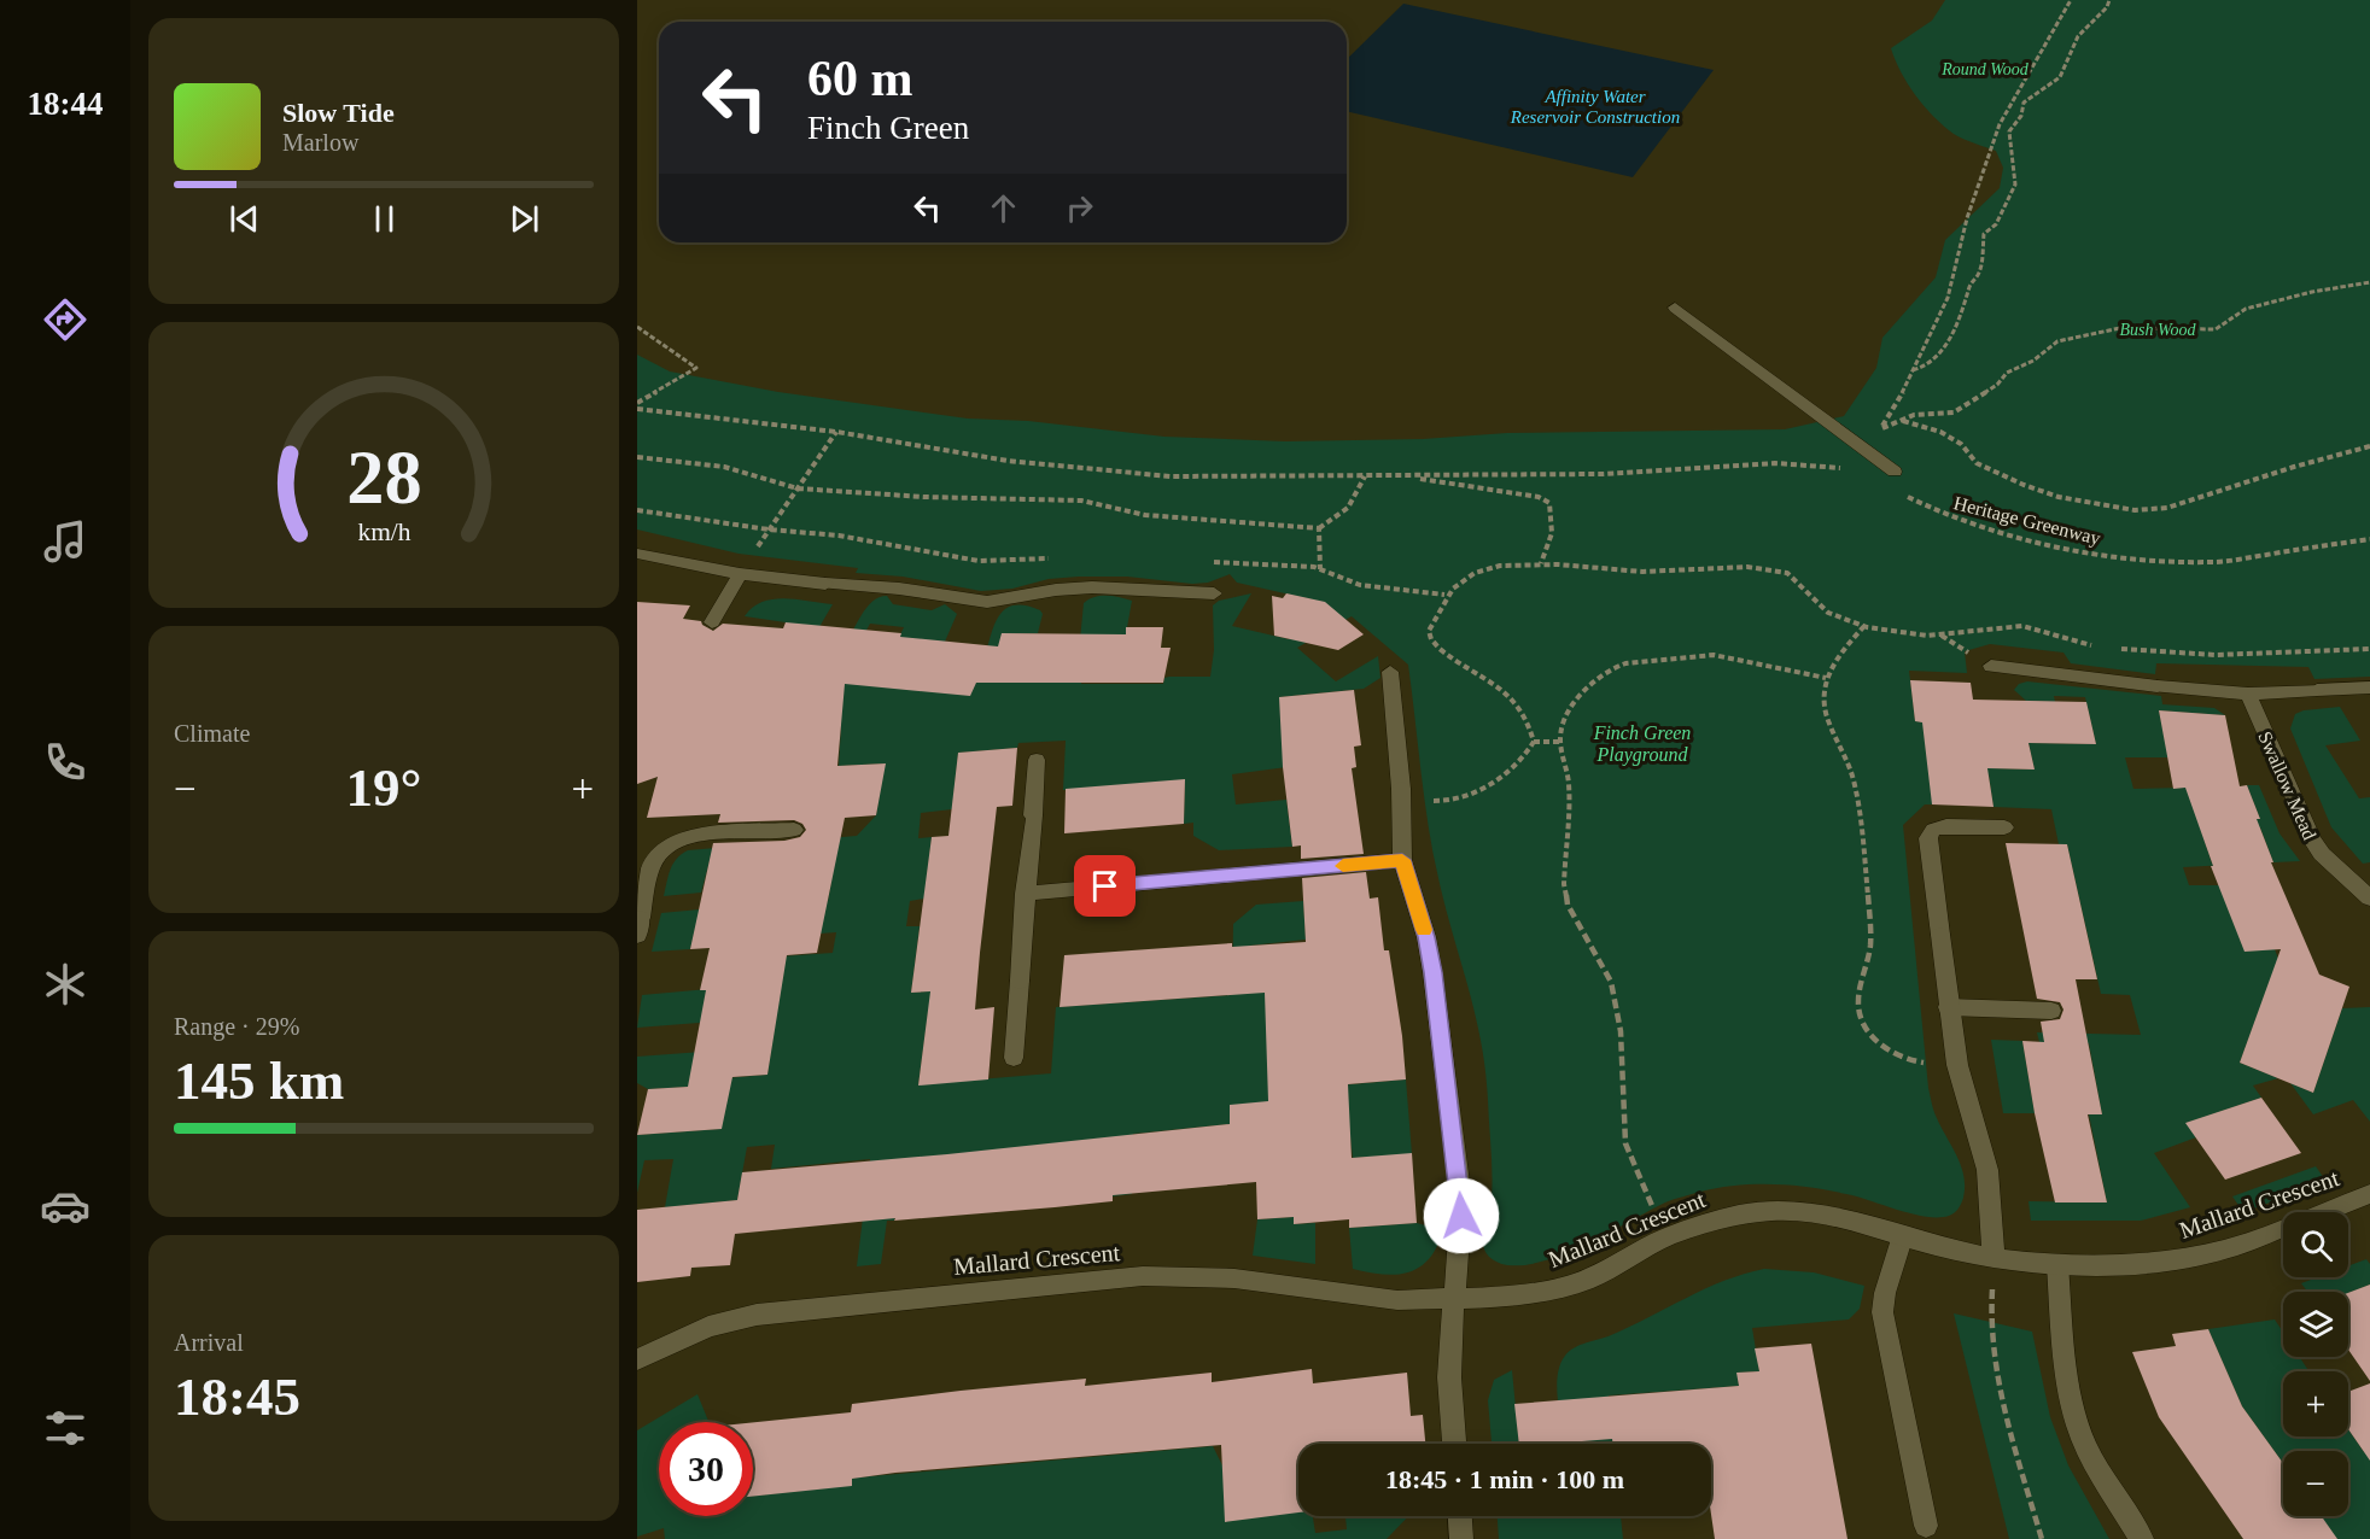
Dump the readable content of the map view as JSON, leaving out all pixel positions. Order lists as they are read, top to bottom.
{
  "streets": {
    "street": ["Swallow Mead", "Mallard Crescent"],
    "path": ["Heritage Greenway"]
  },
  "water": ["Affinity Water Reservoir Construction"],
  "parks": ["Round Wood", "Bush Wood", "Finch Green Playground"],
  "page": {
    "tabs": "18:44",
    "turn": ["60 m", "Finch Green"],
    "song": ["Slow Tide", "Marlow"],
    "tile": [
      "Climate",
      ["Range · 29%", "145 km"],
      ["Arrival", "18:45"]
    ],
    "heat": ["−", "19°", "+"],
    "map_buttons": ["+", "−"],
    "limit": "30",
    "trip": "18:45 · 1 min · 100 m",
    "gauge": ["28", "km/h"]
  }
}
